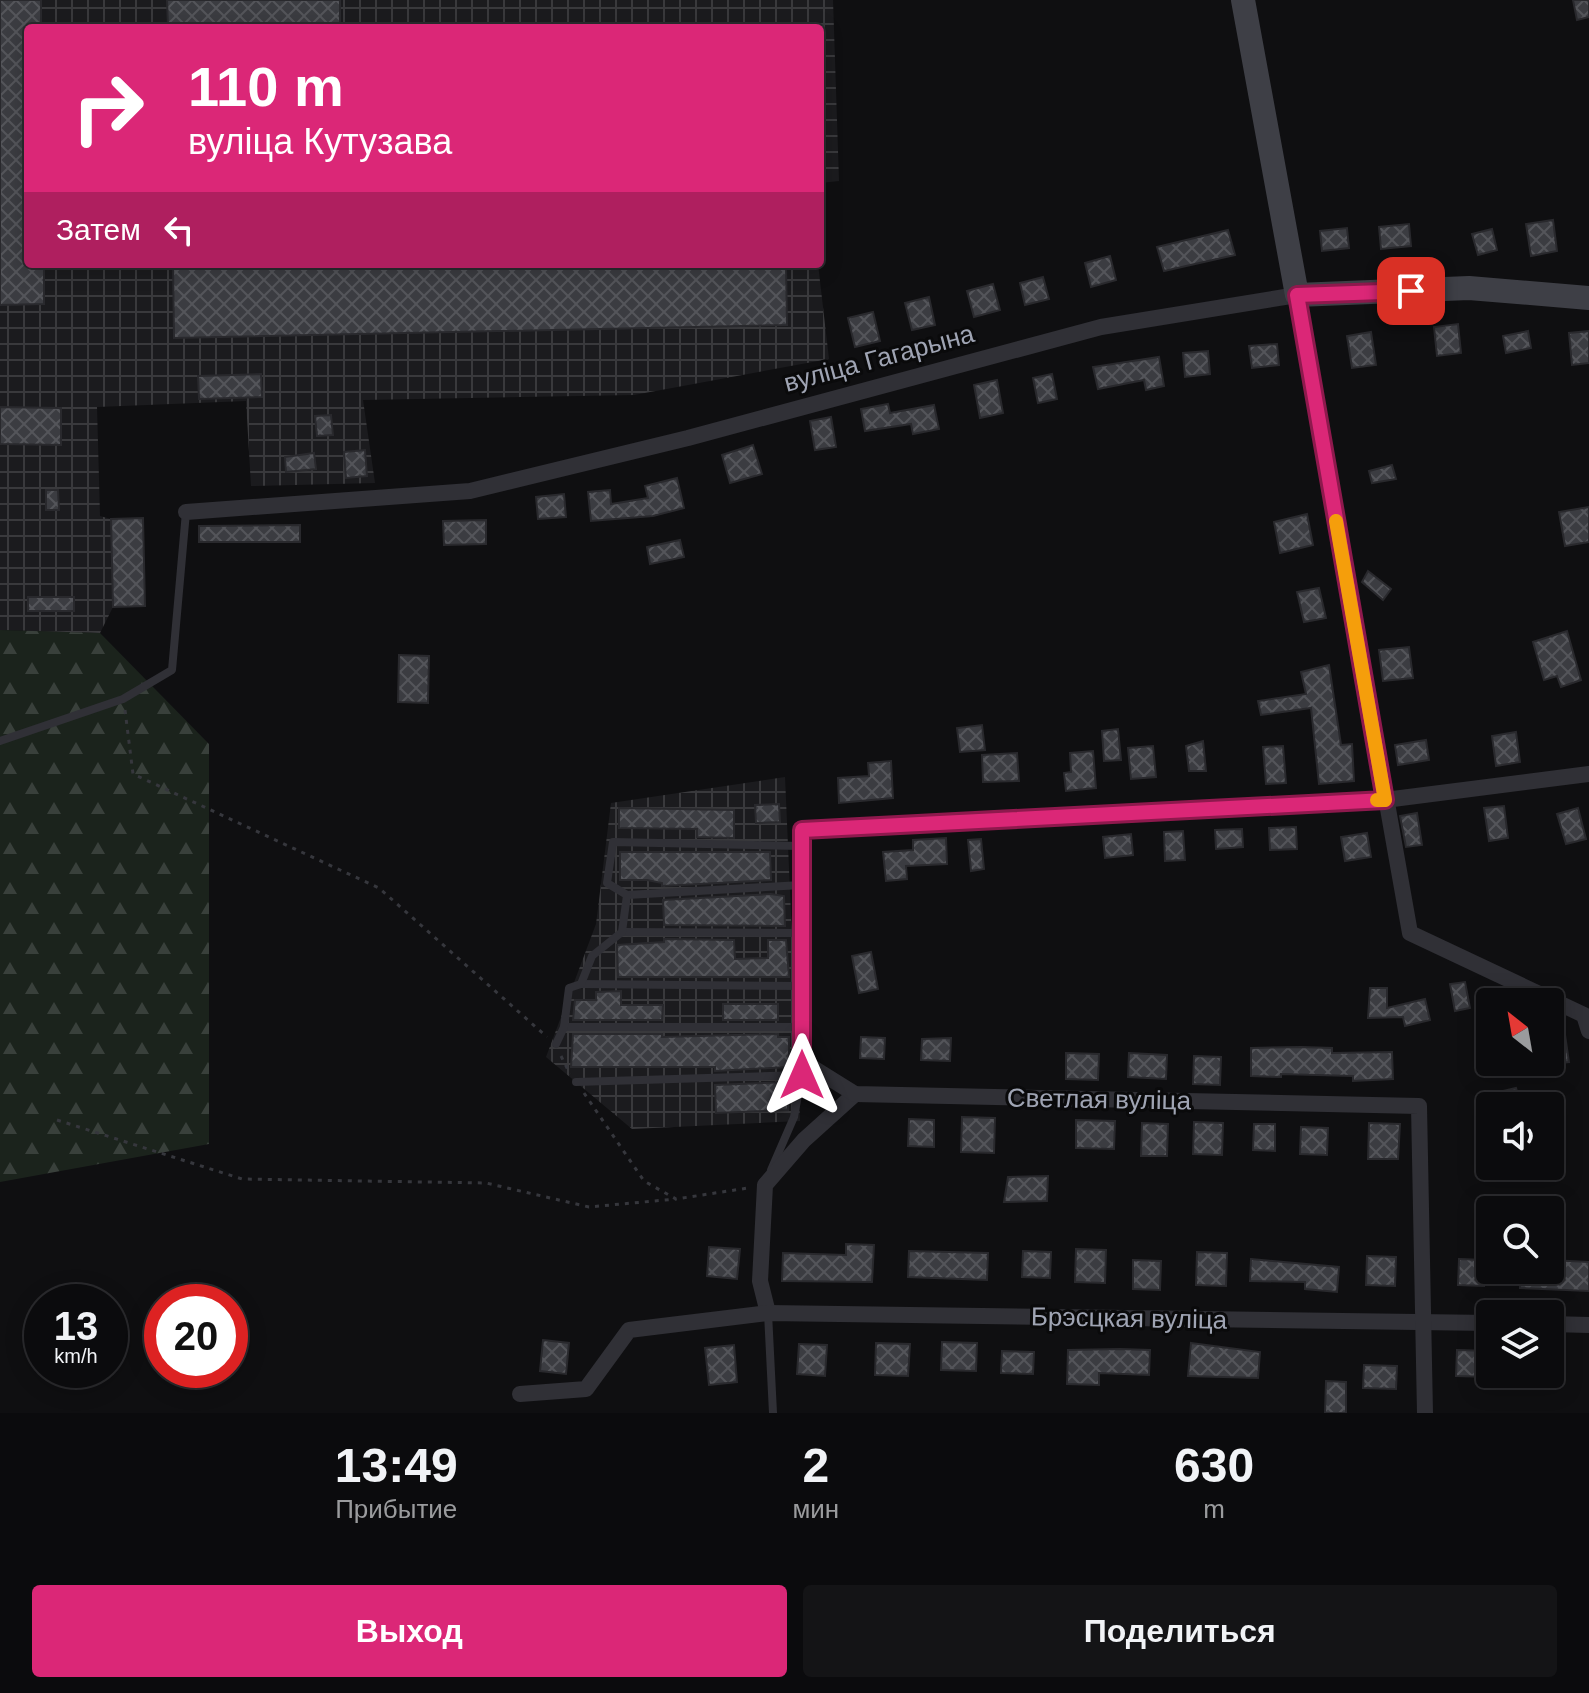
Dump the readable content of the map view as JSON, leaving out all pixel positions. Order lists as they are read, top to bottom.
{
  "streets": {
    "street": ["вуліца Гагарына", "Светлая вуліца", "Брэсцкая вуліца"]
  },
  "crossings": [
    ["Светлая вуліца", "Брэсцкая вуліца"]
  ],
  "north": "top left",
  "page": {
    "turn": ["110 m", "вуліца Кутузава"],
    "then": "Затем",
    "speed": "13 km/h",
    "limit": "20",
    "eta": [
      "13:49",
      "Прибытие",
      "2",
      "мин",
      "630",
      "m"
    ],
    "buttons": ["Выход", "Поделиться"]
  }
}
